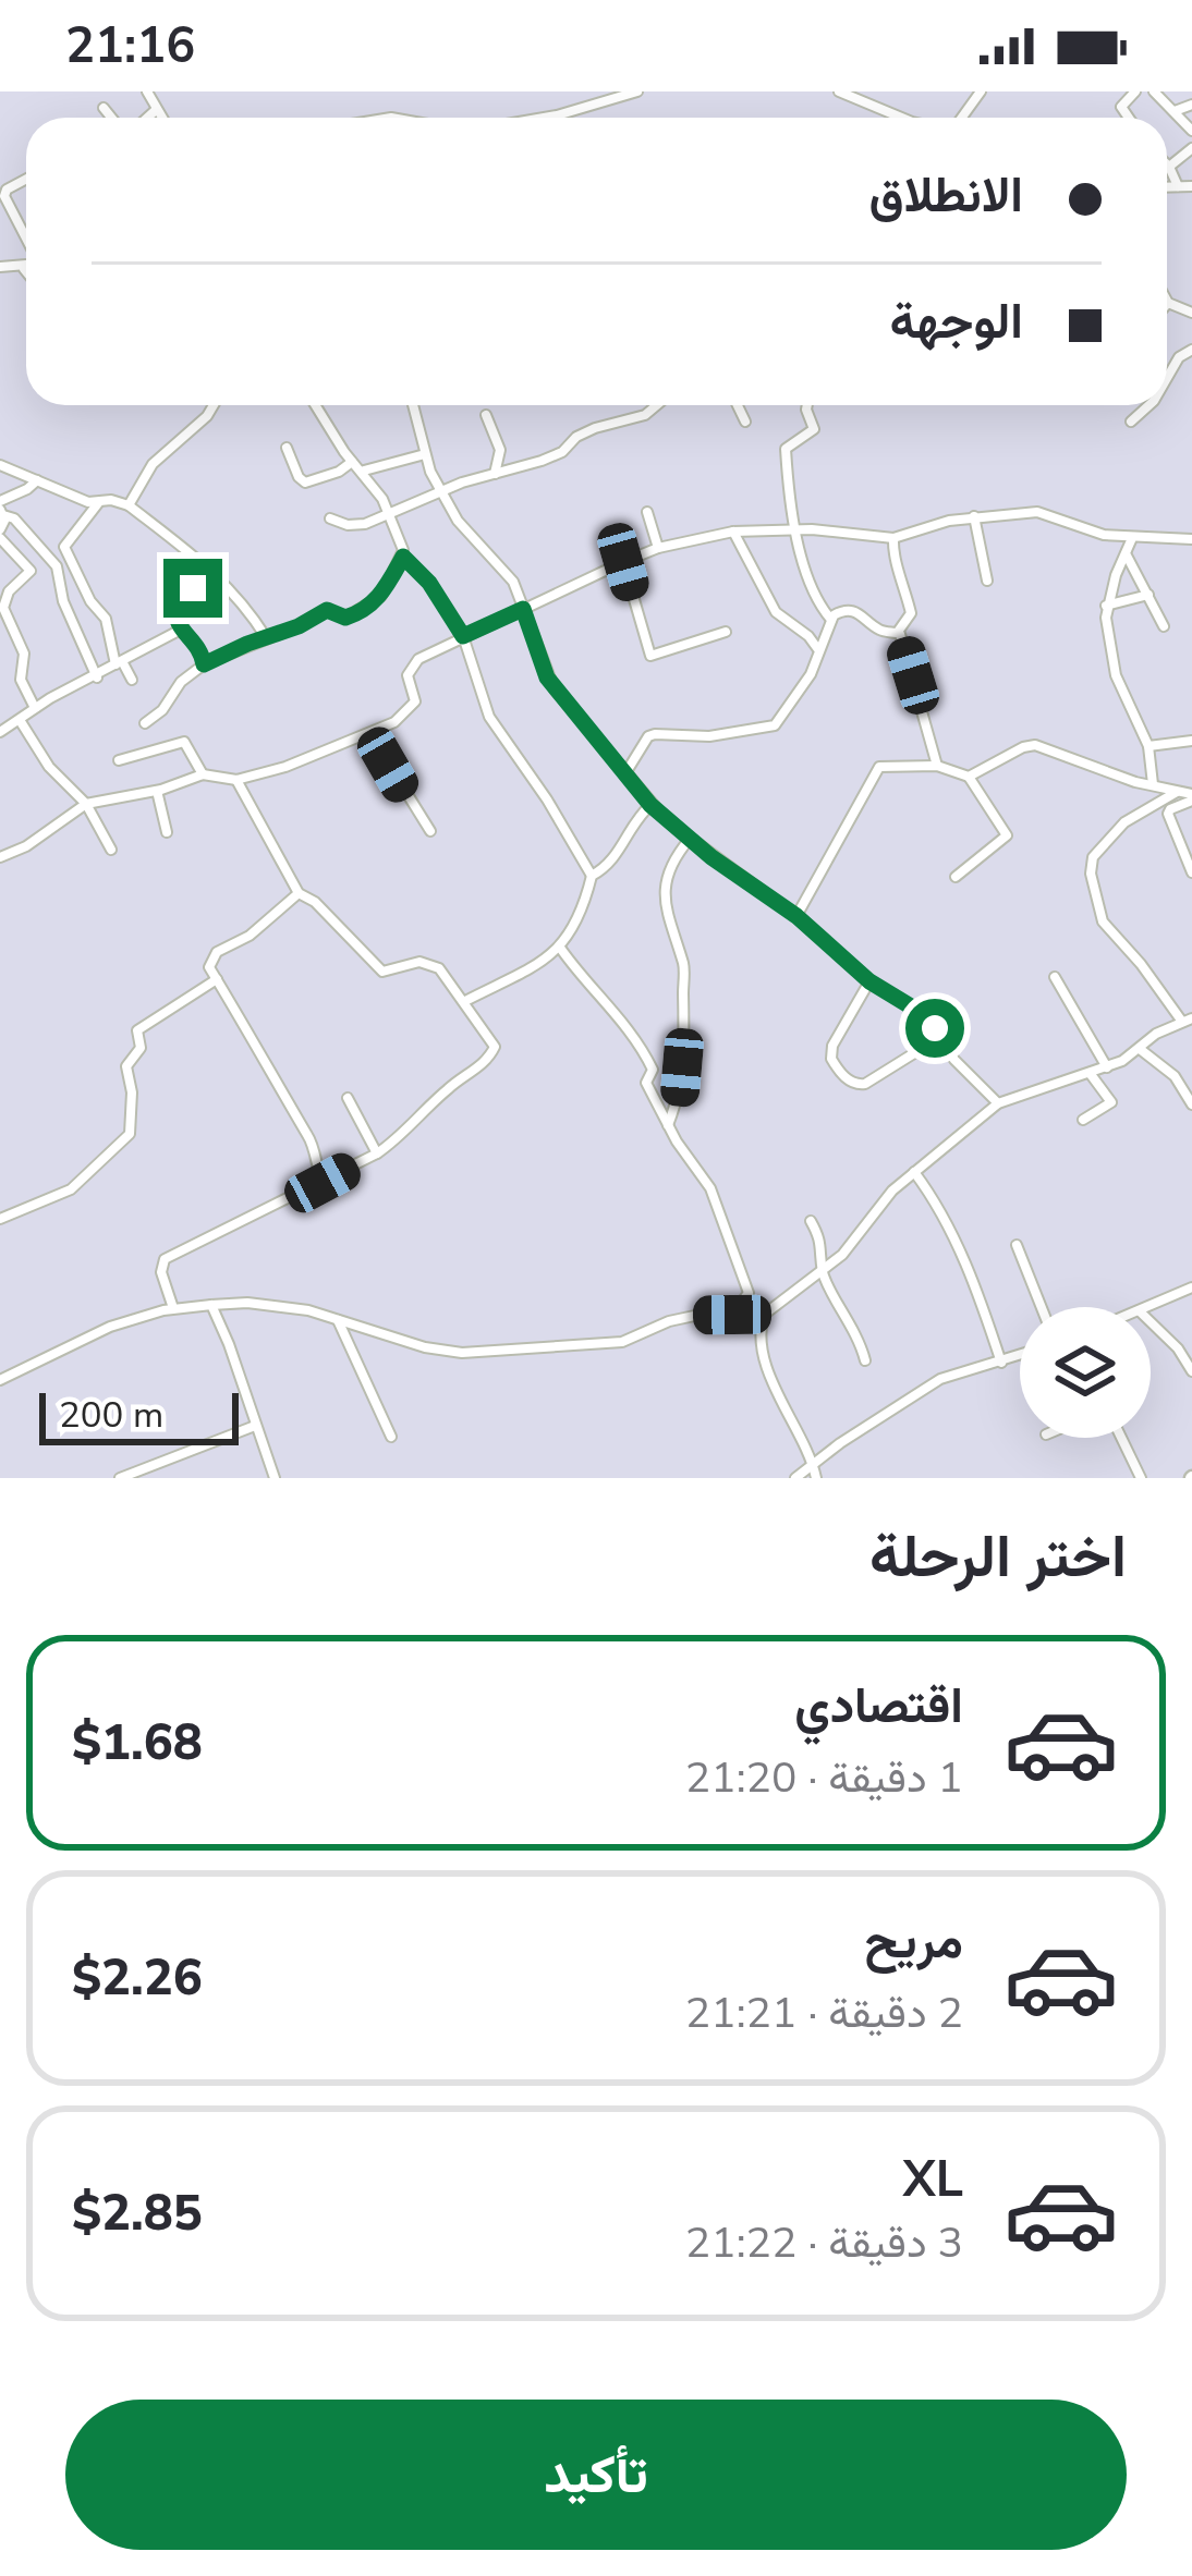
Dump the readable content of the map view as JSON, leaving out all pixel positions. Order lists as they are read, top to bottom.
{
  "scale_bar": "200 m",
  "page": {
    "status": "21:16",
    "banner": ["الانطلاق", "الوجهة"],
    "scale": "200 m",
    "heading": "اختر الرحلة",
    "list": [
      {
        "name": "اقتصادي",
        "note": "1 دقيقة · 21:20",
        "value": "$1.68"
      },
      {
        "name": "مريح",
        "note": "2 دقيقة · 21:21",
        "value": "$2.26"
      },
      {
        "name": "XL",
        "note": "3 دقيقة · 21:22",
        "value": "$2.85"
      }
    ],
    "buttons": "تأكيد"
  }
}
